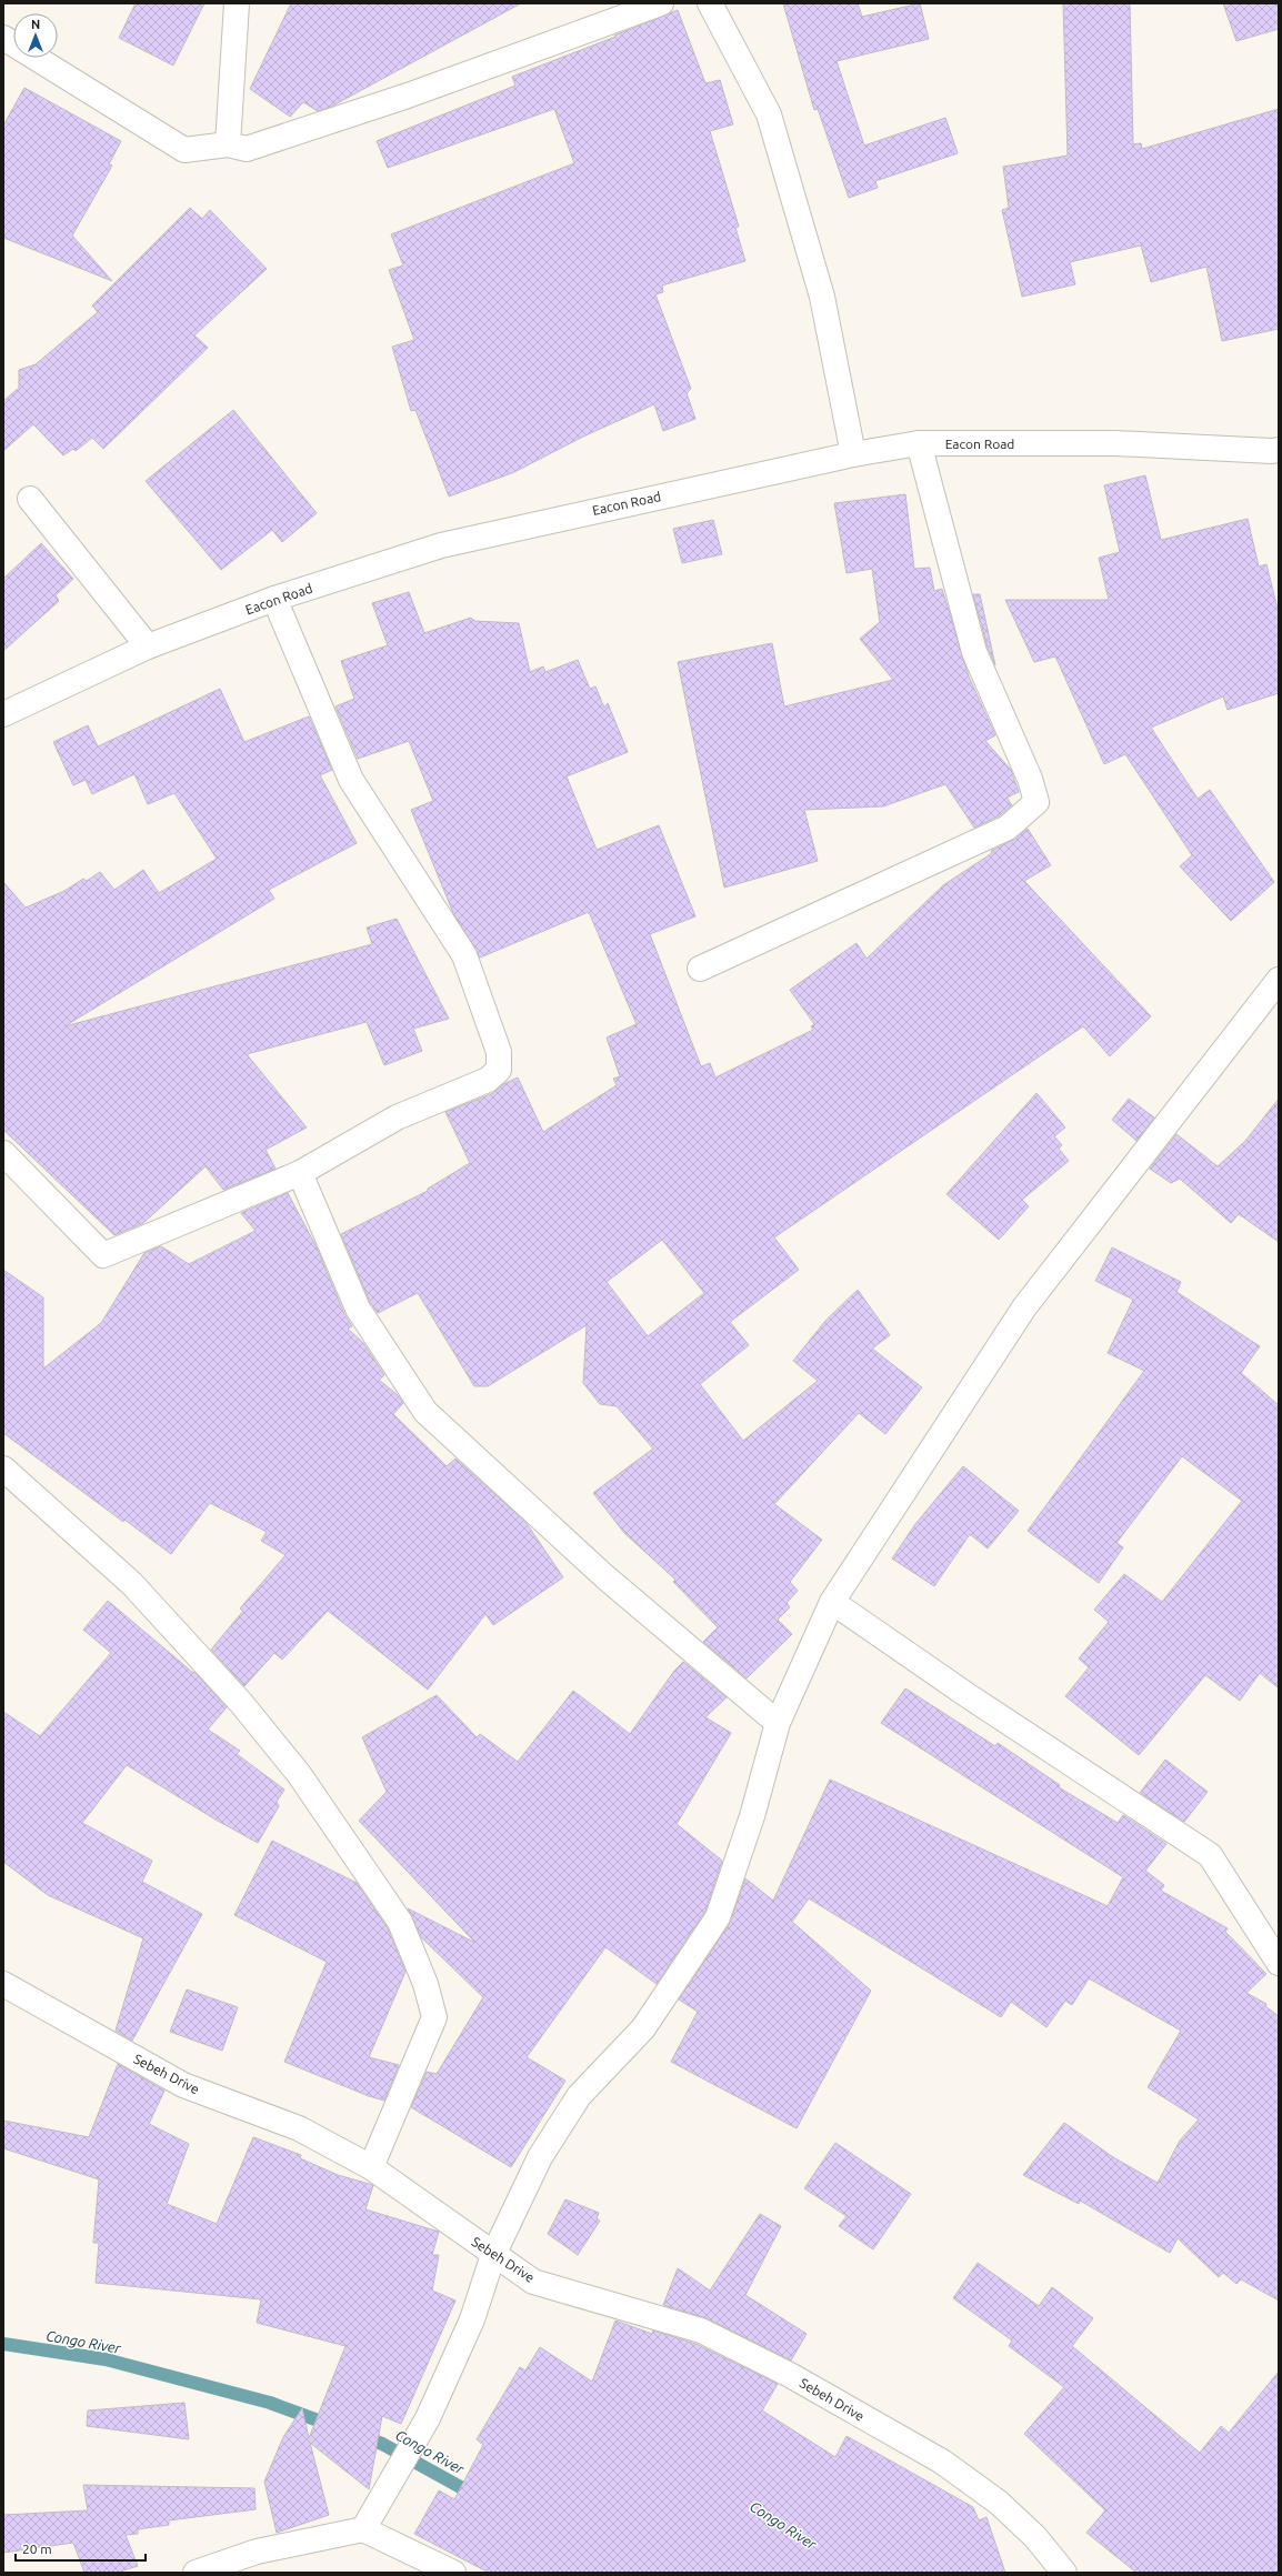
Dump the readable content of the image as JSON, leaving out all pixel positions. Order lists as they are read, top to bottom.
{
  "streets": {
    "street": ["Eacon Road", "Sebeh Drive"]
  },
  "water": ["Congo River"],
  "scale_bar": "20 m",
  "north": "top"
}
